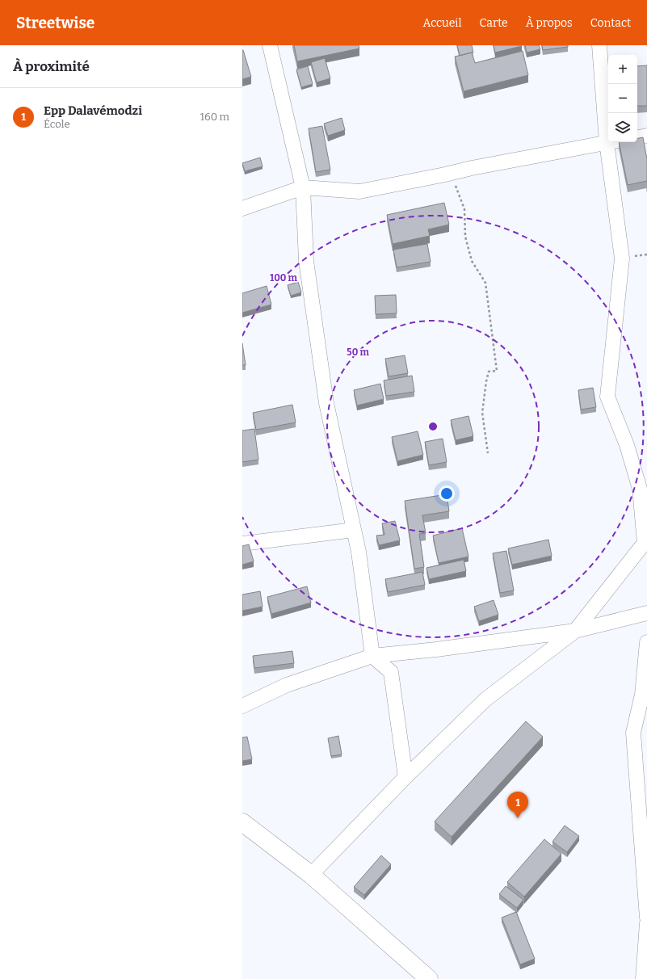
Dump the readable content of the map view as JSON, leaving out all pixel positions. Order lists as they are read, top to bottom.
{
  "page": {
    "header": "Streetwise",
    "nav": [
      "Accueil",
      "Carte",
      "À propos",
      "Contact"
    ],
    "heading": "À proximité",
    "map_buttons": ["+", "−"],
    "list": [
      {
        "mark": "1",
        "name": "Epp Dalavémodzi",
        "note": "École",
        "value": "160 m"
      }
    ],
    "pins": "1"
  },
  "rings": ["100 m", "50 m"]
}
